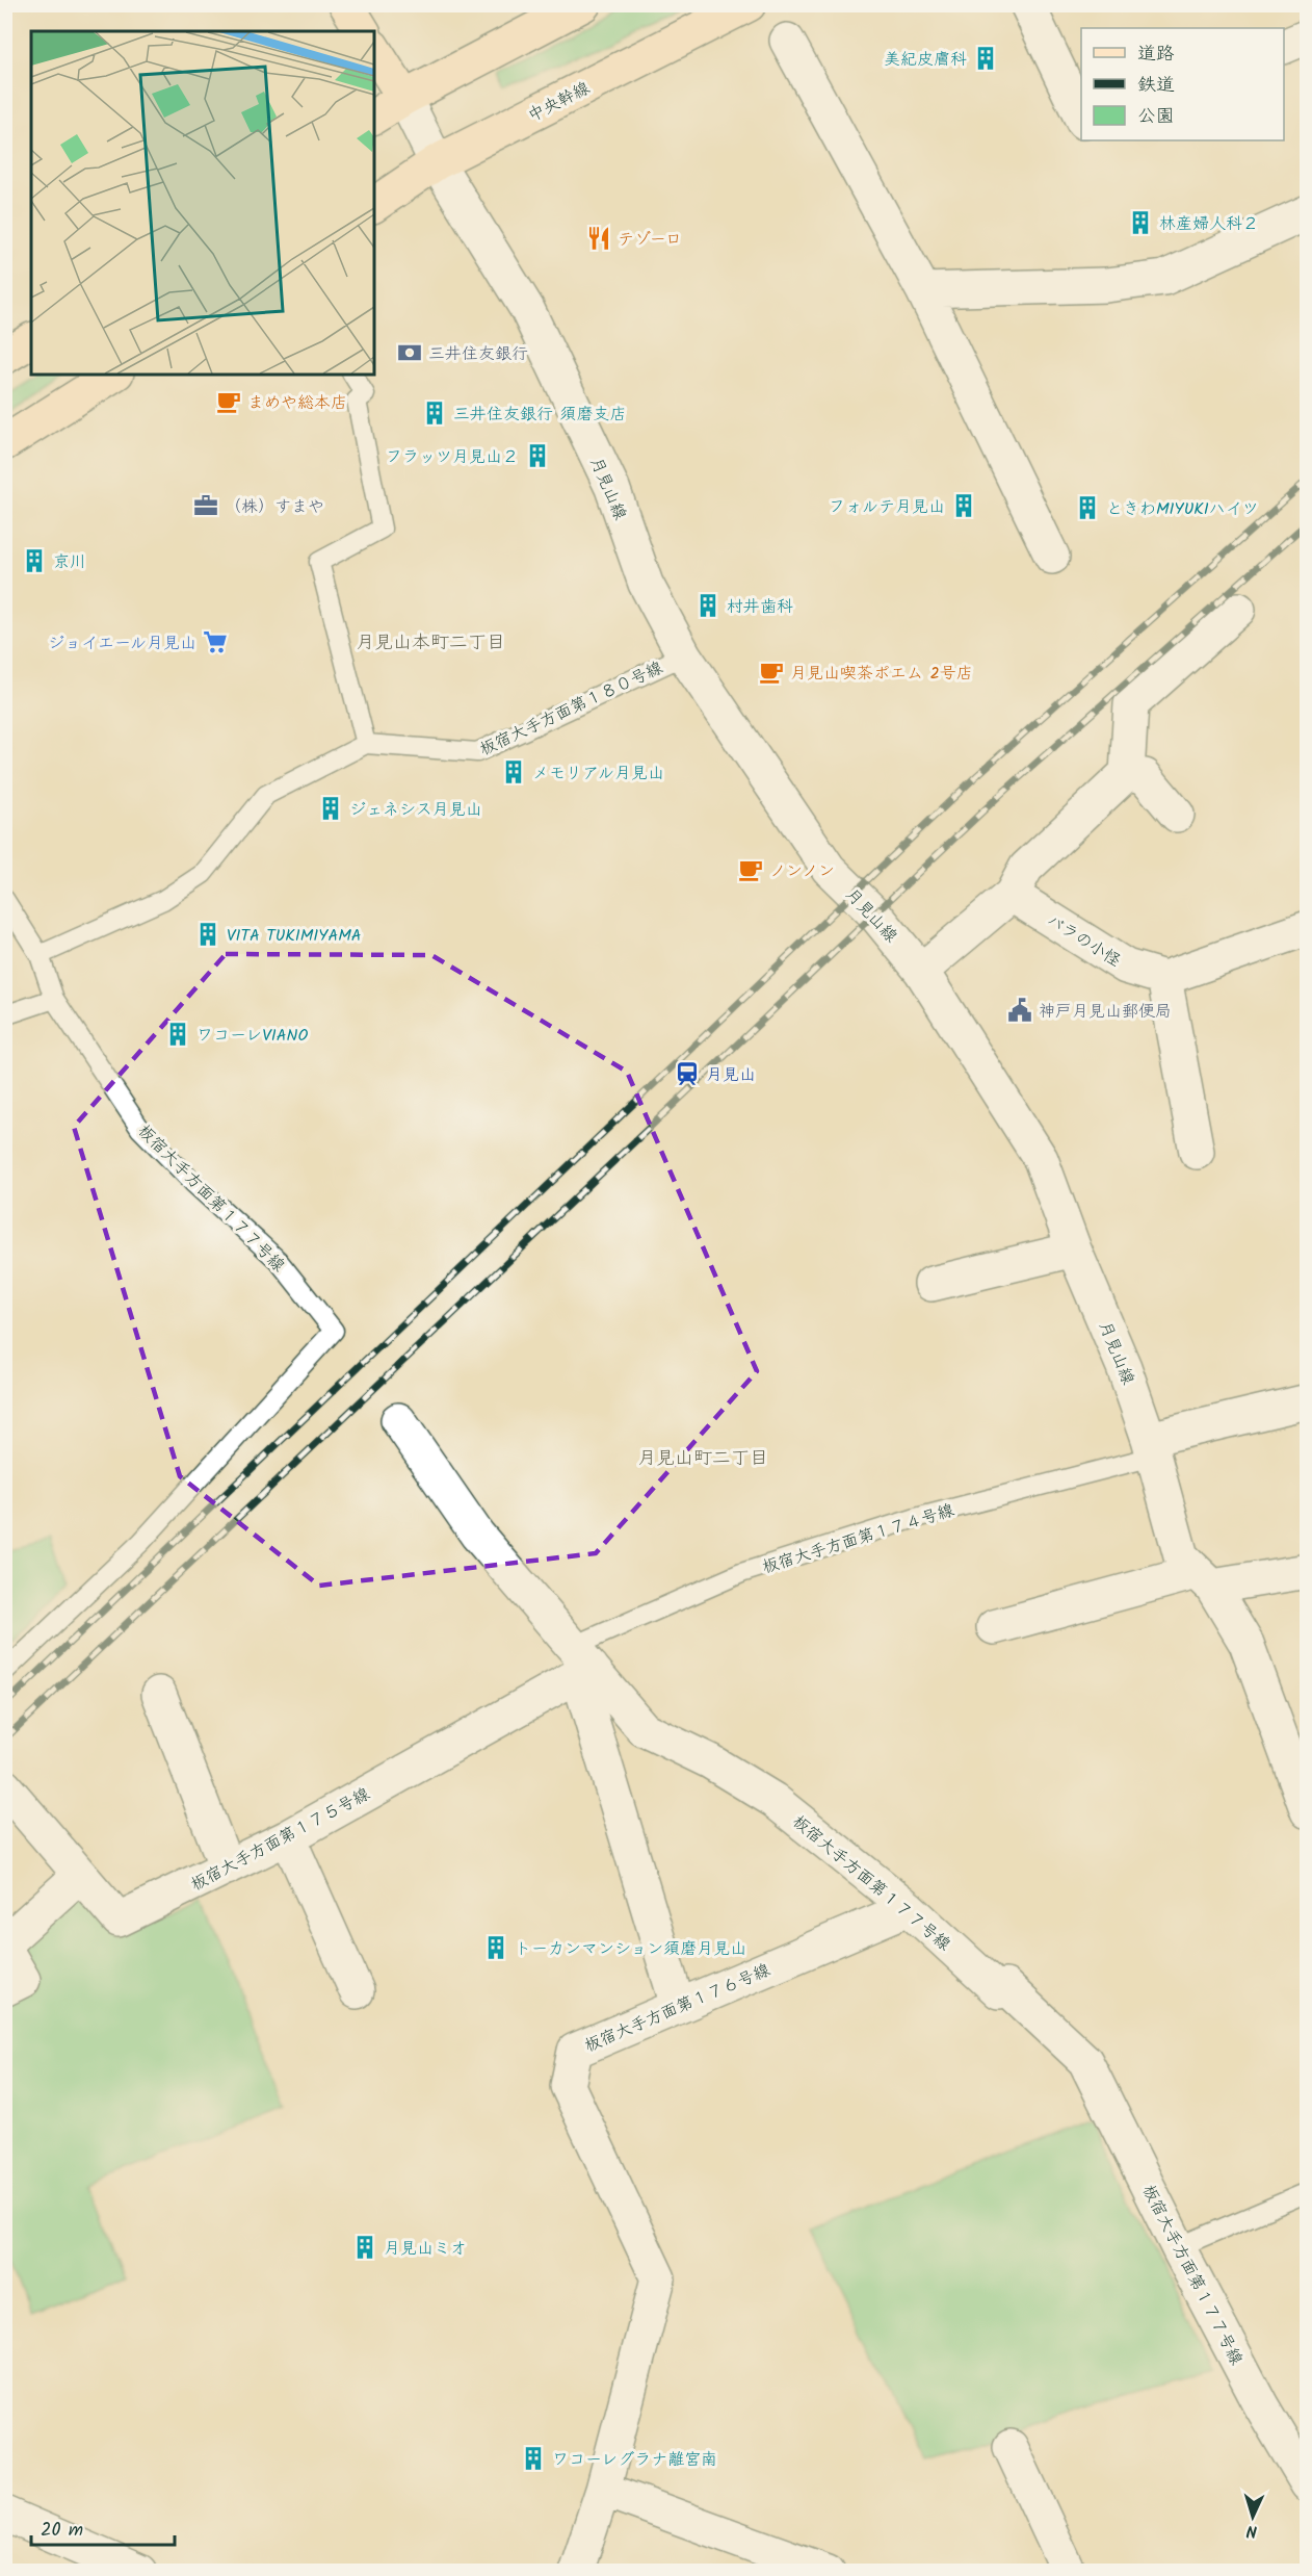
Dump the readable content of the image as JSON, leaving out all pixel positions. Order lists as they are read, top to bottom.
{
  "streets": {
    "street": [
      "中央幹線",
      "月見山線",
      "バラの小怪",
      "板宿大手方面第１７７号線",
      "板宿大手方面第１７５号線",
      "板宿大手方面第１７６号線"
    ],
    "lane": ["板宿大手方面第１８０号線", "板宿大手方面第１７４号線"]
  },
  "crossings": [
    ["中央幹線", "月見山線"],
    ["月見山線", "板宿大手方面第１８０号線"],
    ["月見山線", "板宿大手方面第１７４号線"],
    ["板宿大手方面第１７７号線", "板宿大手方面第１７４号線"],
    ["板宿大手方面第１７７号線", "板宿大手方面第１７５号線"],
    ["板宿大手方面第１７７号線", "板宿大手方面第１７６号線"],
    ["板宿大手方面第１７４号線", "板宿大手方面第１７５号線"]
  ],
  "districts": ["月見山本町二丁目", "月見山町二丁目"],
  "places": {
    "building": [
      "美紀皮膚科",
      "林産婦人科２",
      "三井住友銀行 須磨支店",
      "フラッツ月見山２",
      "フォルテ月見山",
      "ときわMIYUKIハイツ",
      "京川",
      "村井歯科",
      "メモリアル月見山",
      "ジェネシス月見山",
      "VITA TUKIMIYAMA",
      "ワコーレVIANO",
      "トーカンマンション須磨月見山",
      "月見山ミオ",
      "ワコーレグラナ離宮南"
    ],
    "restaurant": ["テゾーロ"],
    "bank": ["三井住友銀行"],
    "cafe": ["まめや総本店", "月見山喫茶ポエム 2号店", "ノンノン"],
    "office": ["（株）すまや"],
    "supermarket": ["ジョイエール月見山"],
    "public building": ["神戸月見山郵便局"],
    "station": ["月見山"]
  },
  "legend": ["道路", "鉄道", "公園"],
  "scale_bar": "20 m",
  "north": "bottom"
}
